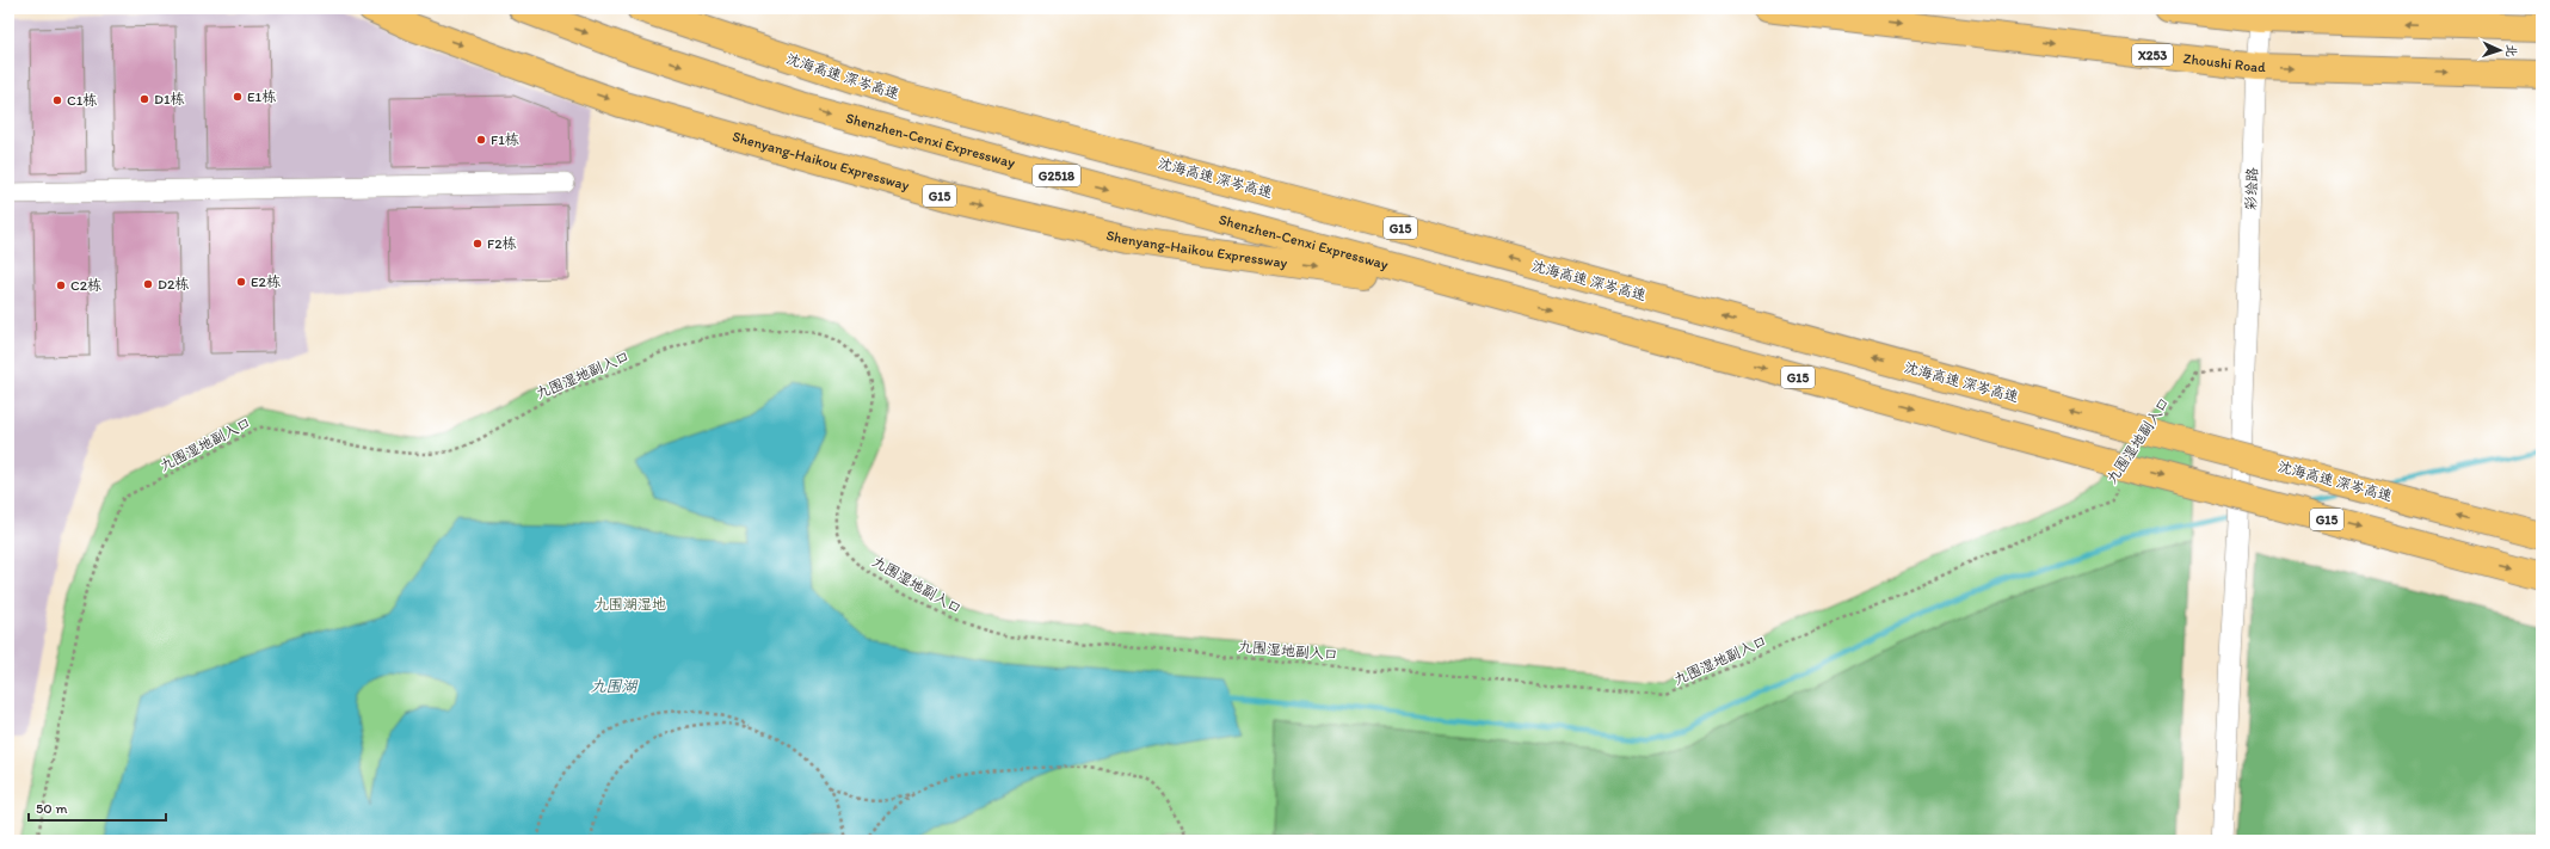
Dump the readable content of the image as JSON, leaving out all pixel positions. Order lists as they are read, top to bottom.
{
  "streets": {
    "main road": [
      "X253",
      "Zhoushi Road",
      "沈海高速 深岑高速",
      "Shenzhen-Cenxi Expressway",
      "Shenyang-Haikou Expressway",
      "G2518",
      "G15"
    ],
    "street": ["彩绘路"],
    "path": ["九围湿地副入口"]
  },
  "crossings": [
    ["Zhoushi Road", "彩绘路"],
    ["Shenzhen-Cenxi Expressway", "Shenyang-Haikou Expressway"],
    ["Shenzhen-Cenxi Expressway", "G15"],
    ["Shenyang-Haikou Expressway", "G15"],
    ["彩绘路", "九围湿地副入口"],
    ["G15", "九围湿地副入口"]
  ],
  "one_way": ["Shenzhen-Cenxi Expressway", "Shenyang-Haikou Expressway"],
  "water": ["九围湖"],
  "parks": ["九围湖湿地"],
  "places": [
    "E1栋",
    "D1栋",
    "C1栋",
    "F1栋",
    "F2栋",
    "E2栋",
    "D2栋",
    "C2栋"
  ],
  "scale_bar": "50 m",
  "north": "right"
}
